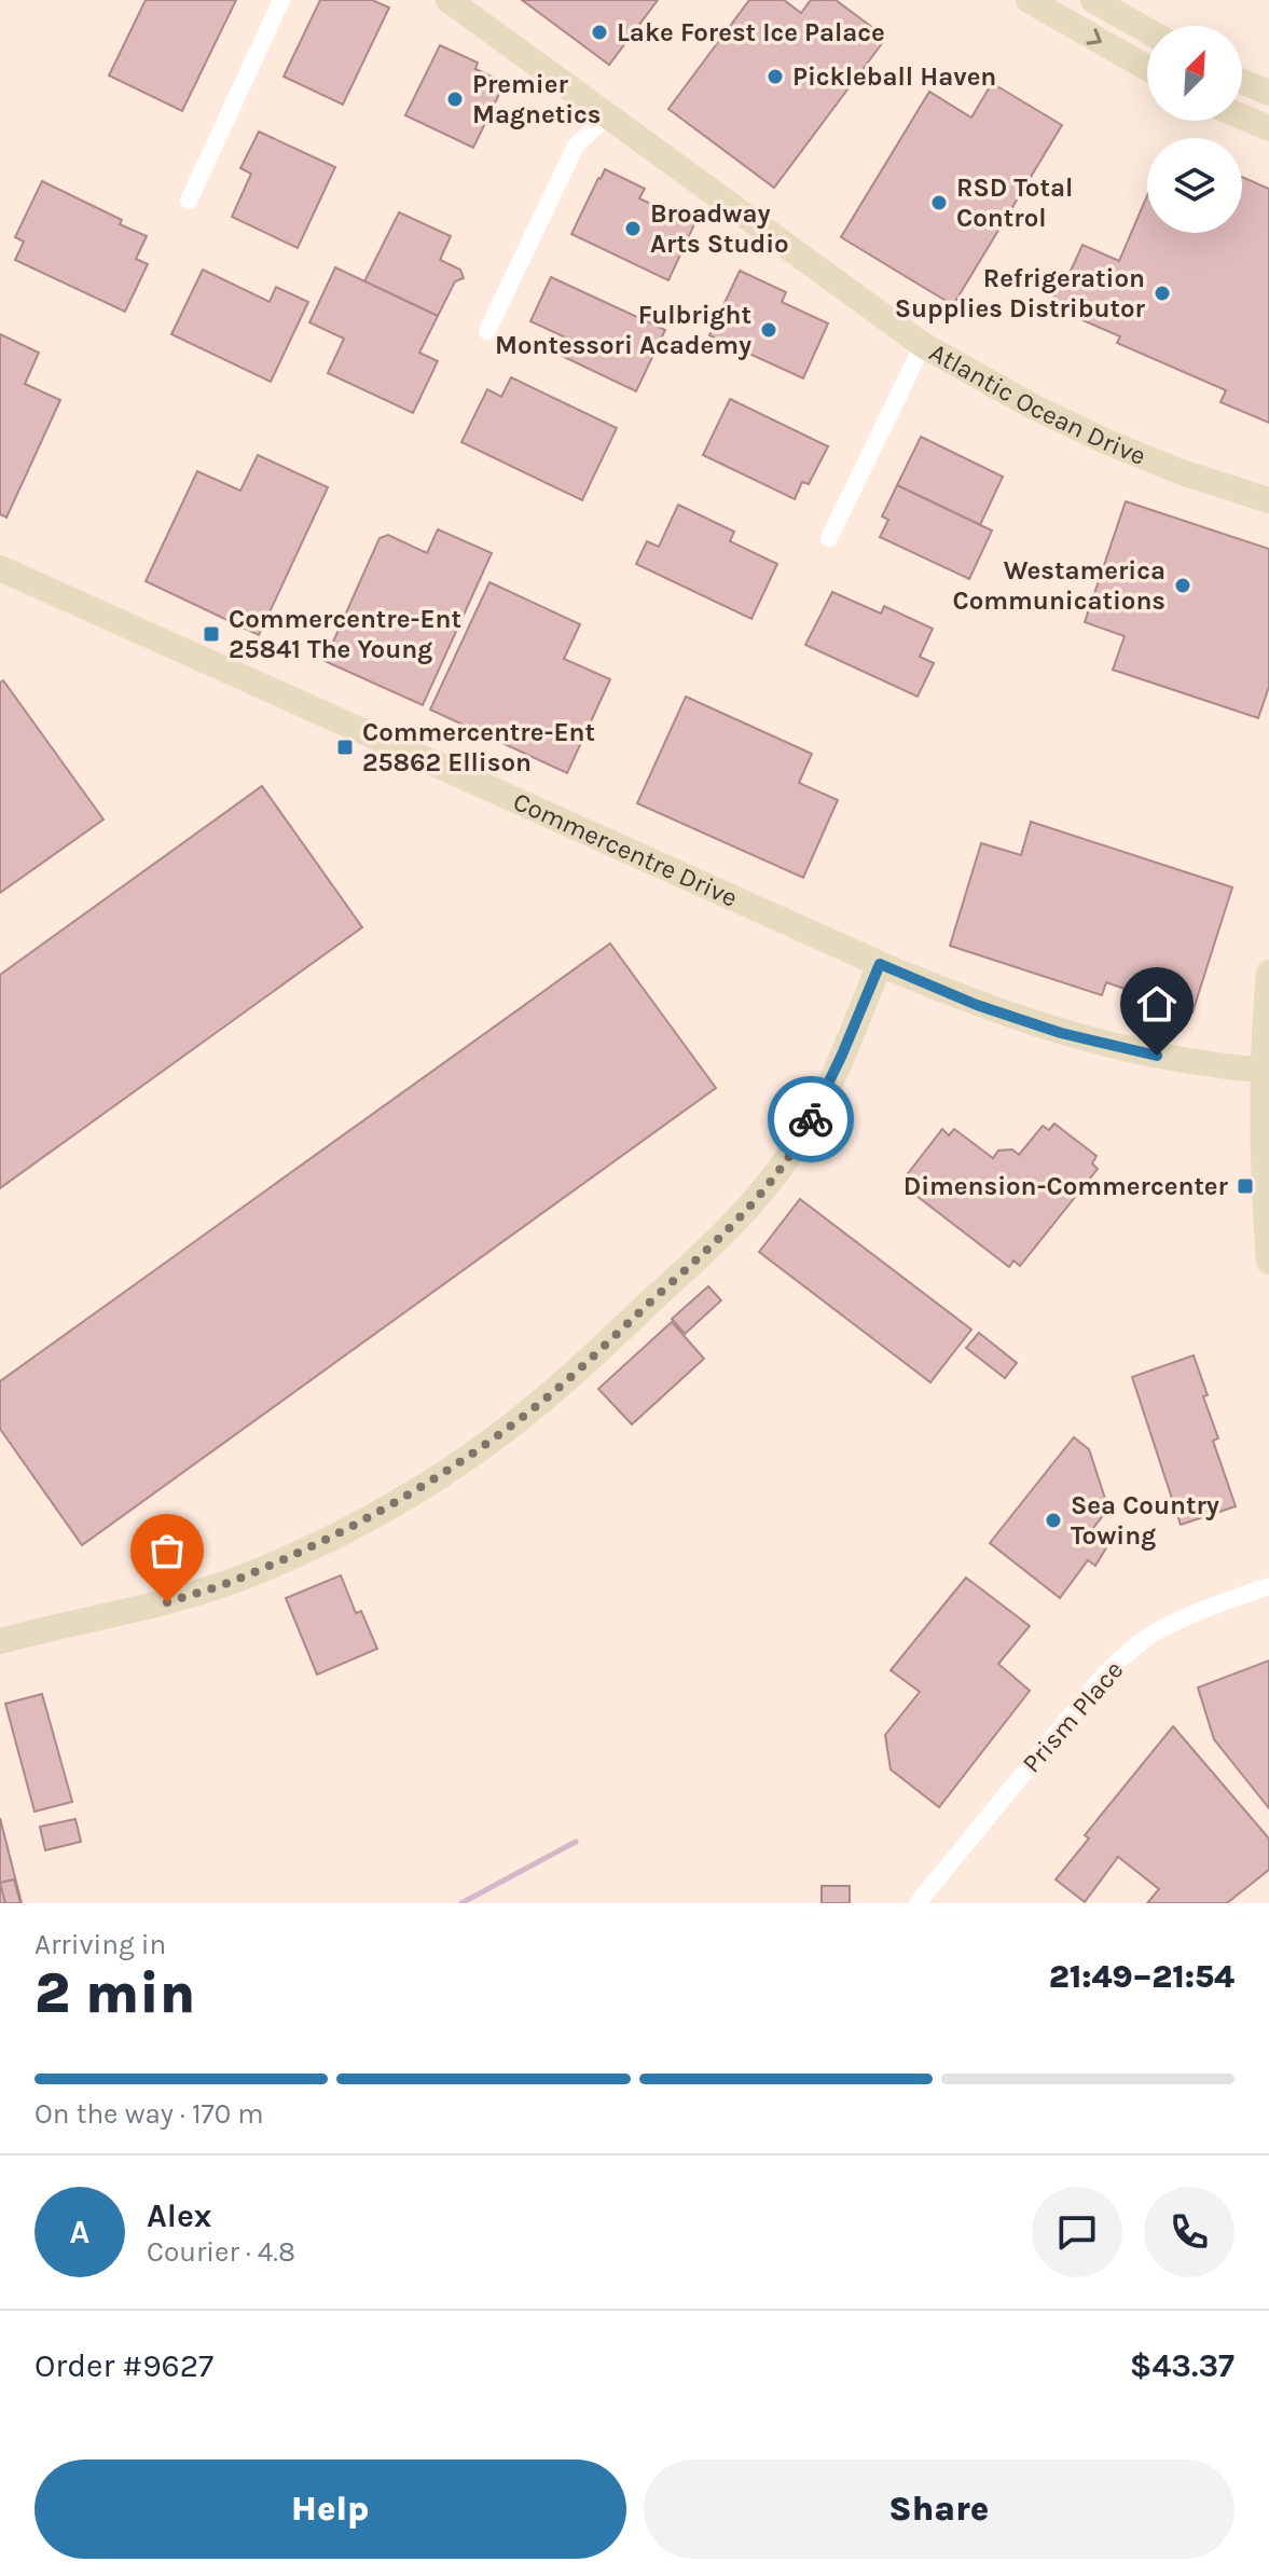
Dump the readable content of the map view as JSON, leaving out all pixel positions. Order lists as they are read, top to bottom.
{
  "streets": {
    "street": ["Atlantic Ocean Drive", "Commercentre Drive", "Prism Place"]
  },
  "places": {
    "other": [
      "Lake Forest Ice Palace",
      "Pickleball Haven",
      "Premier Magnetics",
      "RSD Total Control",
      "Broadway Arts Studio",
      "Refrigeration Supplies Distributor",
      "Fulbright Montessori Academy",
      "Westamerica Communications",
      "Sea Country Towing"
    ],
    "transit": ["Commercentre-Ent 25841 The Young", "Commercentre-Ent 25862 Ellison", "Dimension-Commercenter"]
  },
  "north": "top right",
  "page": {
    "heading": ["2 min", "Arriving in", "21:49–21:54"],
    "panel": [
      "Alex",
      "Courier · 4.8",
      "Order #9627",
      "$43.37"
    ],
    "bar": "On the way · 170 m",
    "round": "A",
    "buttons": ["Help", "Share"]
  }
}
